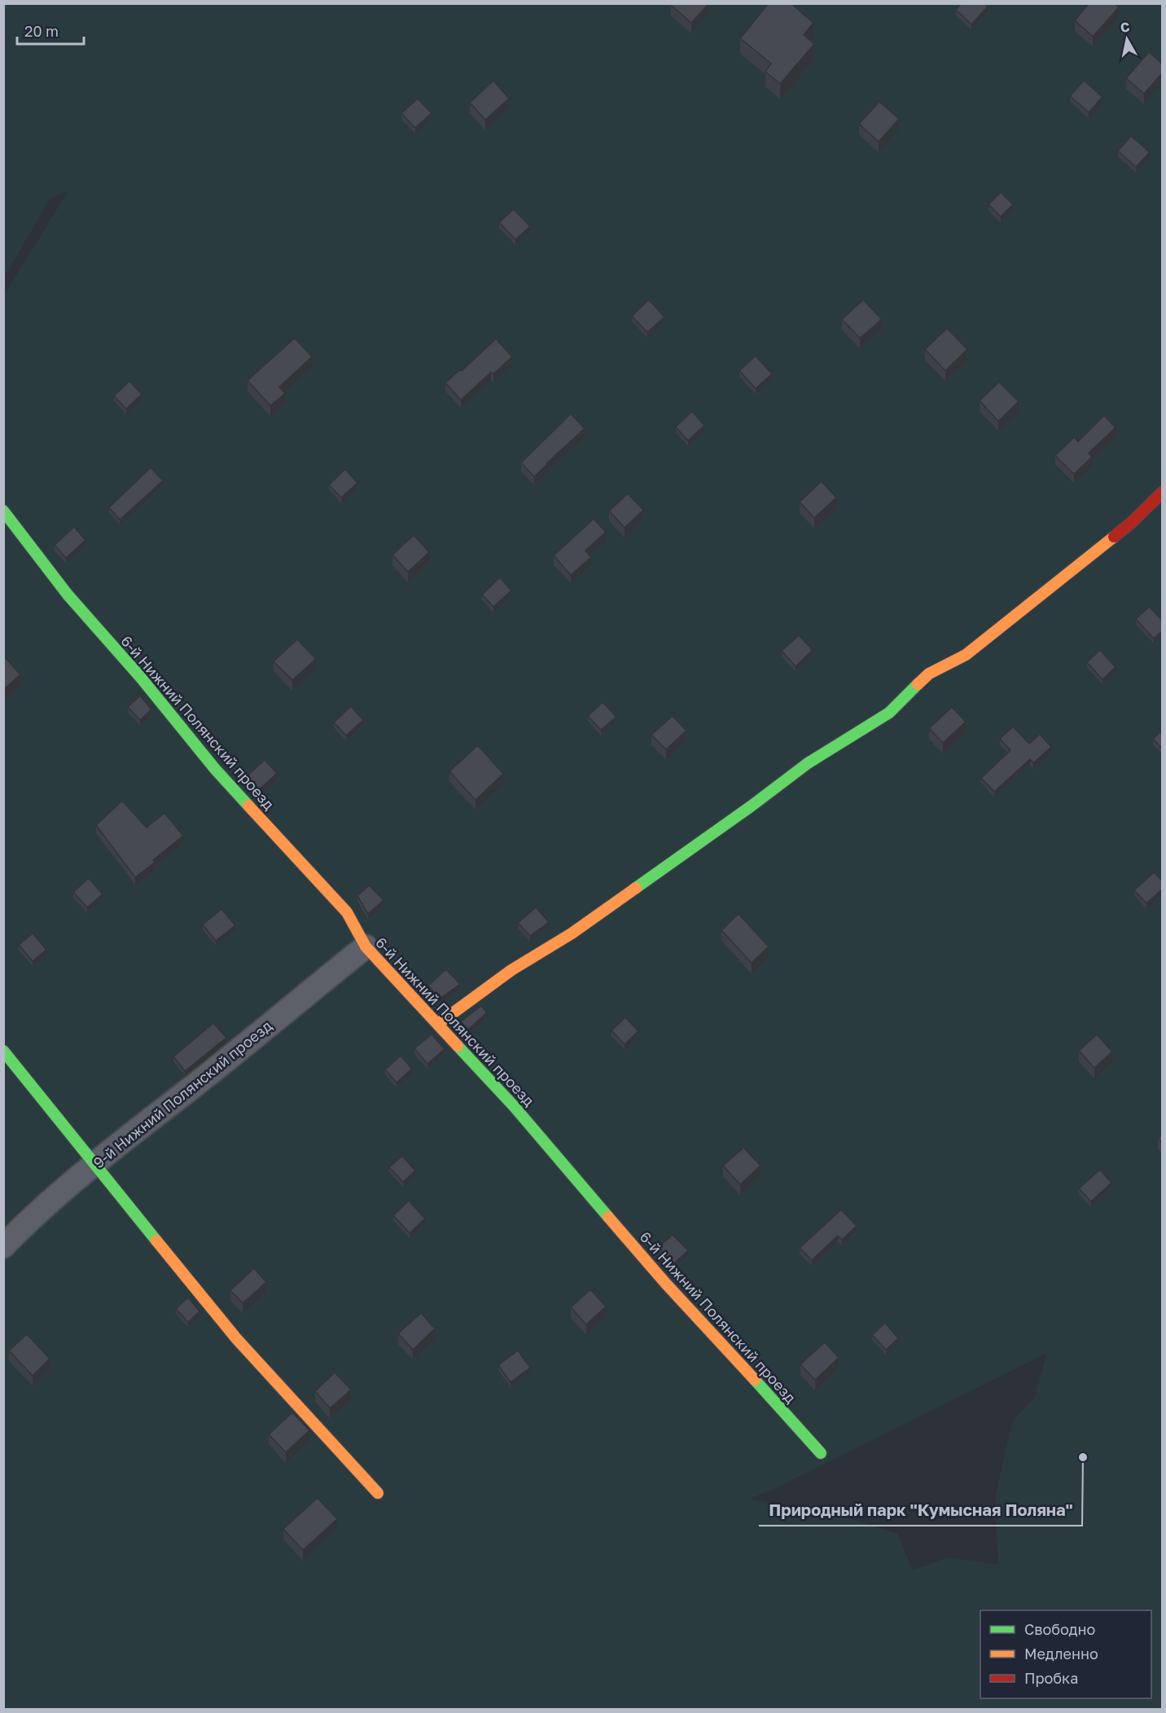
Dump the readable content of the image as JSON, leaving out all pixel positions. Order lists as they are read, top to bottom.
{
  "streets": {
    "street": ["6-й Нижний Полянский проезд", "9-й Нижний Полянский проезд"]
  },
  "crossings": [
    ["6-й Нижний Полянский проезд", "9-й Нижний Полянский проезд"]
  ],
  "places": ["Природный парк \"Кумысная Поляна\""],
  "legend": ["Свободно", "Медленно", "Пробка"],
  "scale_bar": "20 m",
  "north": "top"
}
